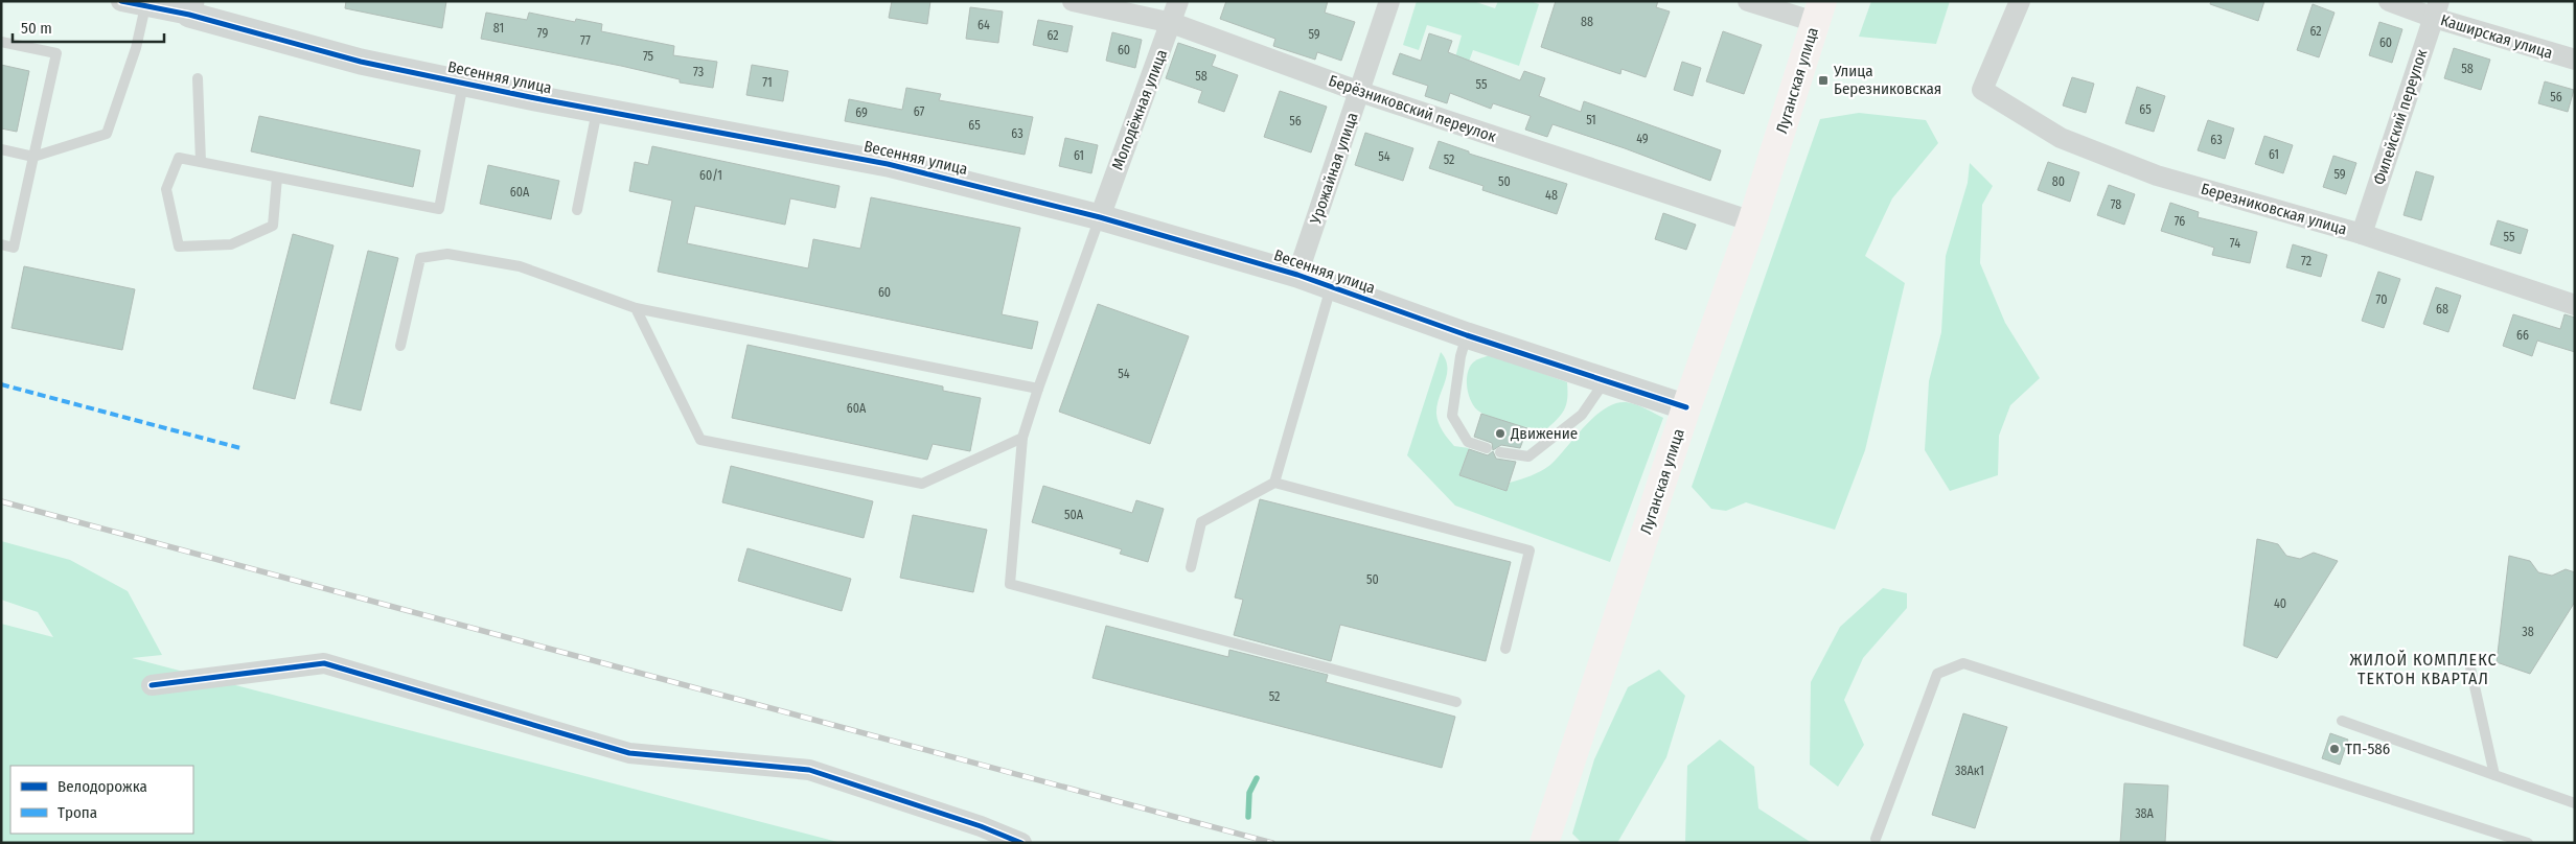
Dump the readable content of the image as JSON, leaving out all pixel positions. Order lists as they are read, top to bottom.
{
  "streets": {
    "highway": ["Луганская улица"],
    "street": [
      "Каширская улица",
      "Весенняя улица",
      "Берёзниковский переулок",
      "Молодёжная улица",
      "Филейский переулок",
      "Урожайная улица",
      "Березниковская улица"
    ]
  },
  "crossings": [
    ["Каширская улица", "Филейский переулок"],
    ["Весенняя улица", "Луганская улица"],
    ["Весенняя улица", "Молодёжная улица"],
    ["Весенняя улица", "Урожайная улица"],
    ["Луганская улица", "Берёзниковский переулок"],
    ["Берёзниковский переулок", "Молодёжная улица"],
    ["Берёзниковский переулок", "Урожайная улица"],
    ["Филейский переулок", "Березниковская улица"]
  ],
  "districts": ["ЖИЛОЙ КОМПЛЕКС ТЕКТОН КВАРТАЛ"],
  "places": {
    "transit": ["Улица Березниковская"],
    "other": ["Движение", "ТП-586"]
  },
  "house_numbers": [
    "88",
    "64",
    "81",
    "62",
    "79",
    "59",
    "62",
    "77",
    "60",
    "60",
    "75",
    "58",
    "73",
    "58",
    "71",
    "55",
    "56",
    "65",
    "67",
    "69",
    "51",
    "56",
    "65",
    "63",
    "49",
    "63",
    "61",
    "61",
    "54",
    "52",
    "59",
    "60/1",
    "50",
    "80",
    "60А",
    "48",
    "78",
    "76",
    "55",
    "74",
    "72",
    "60",
    "70",
    "68",
    "66",
    "54",
    "60А",
    "50А",
    "50",
    "40",
    "38",
    "52",
    "38Ак1",
    "38А"
  ],
  "legend": ["Велодорожка", "Тропа"],
  "scale_bar": "50 m"
}
